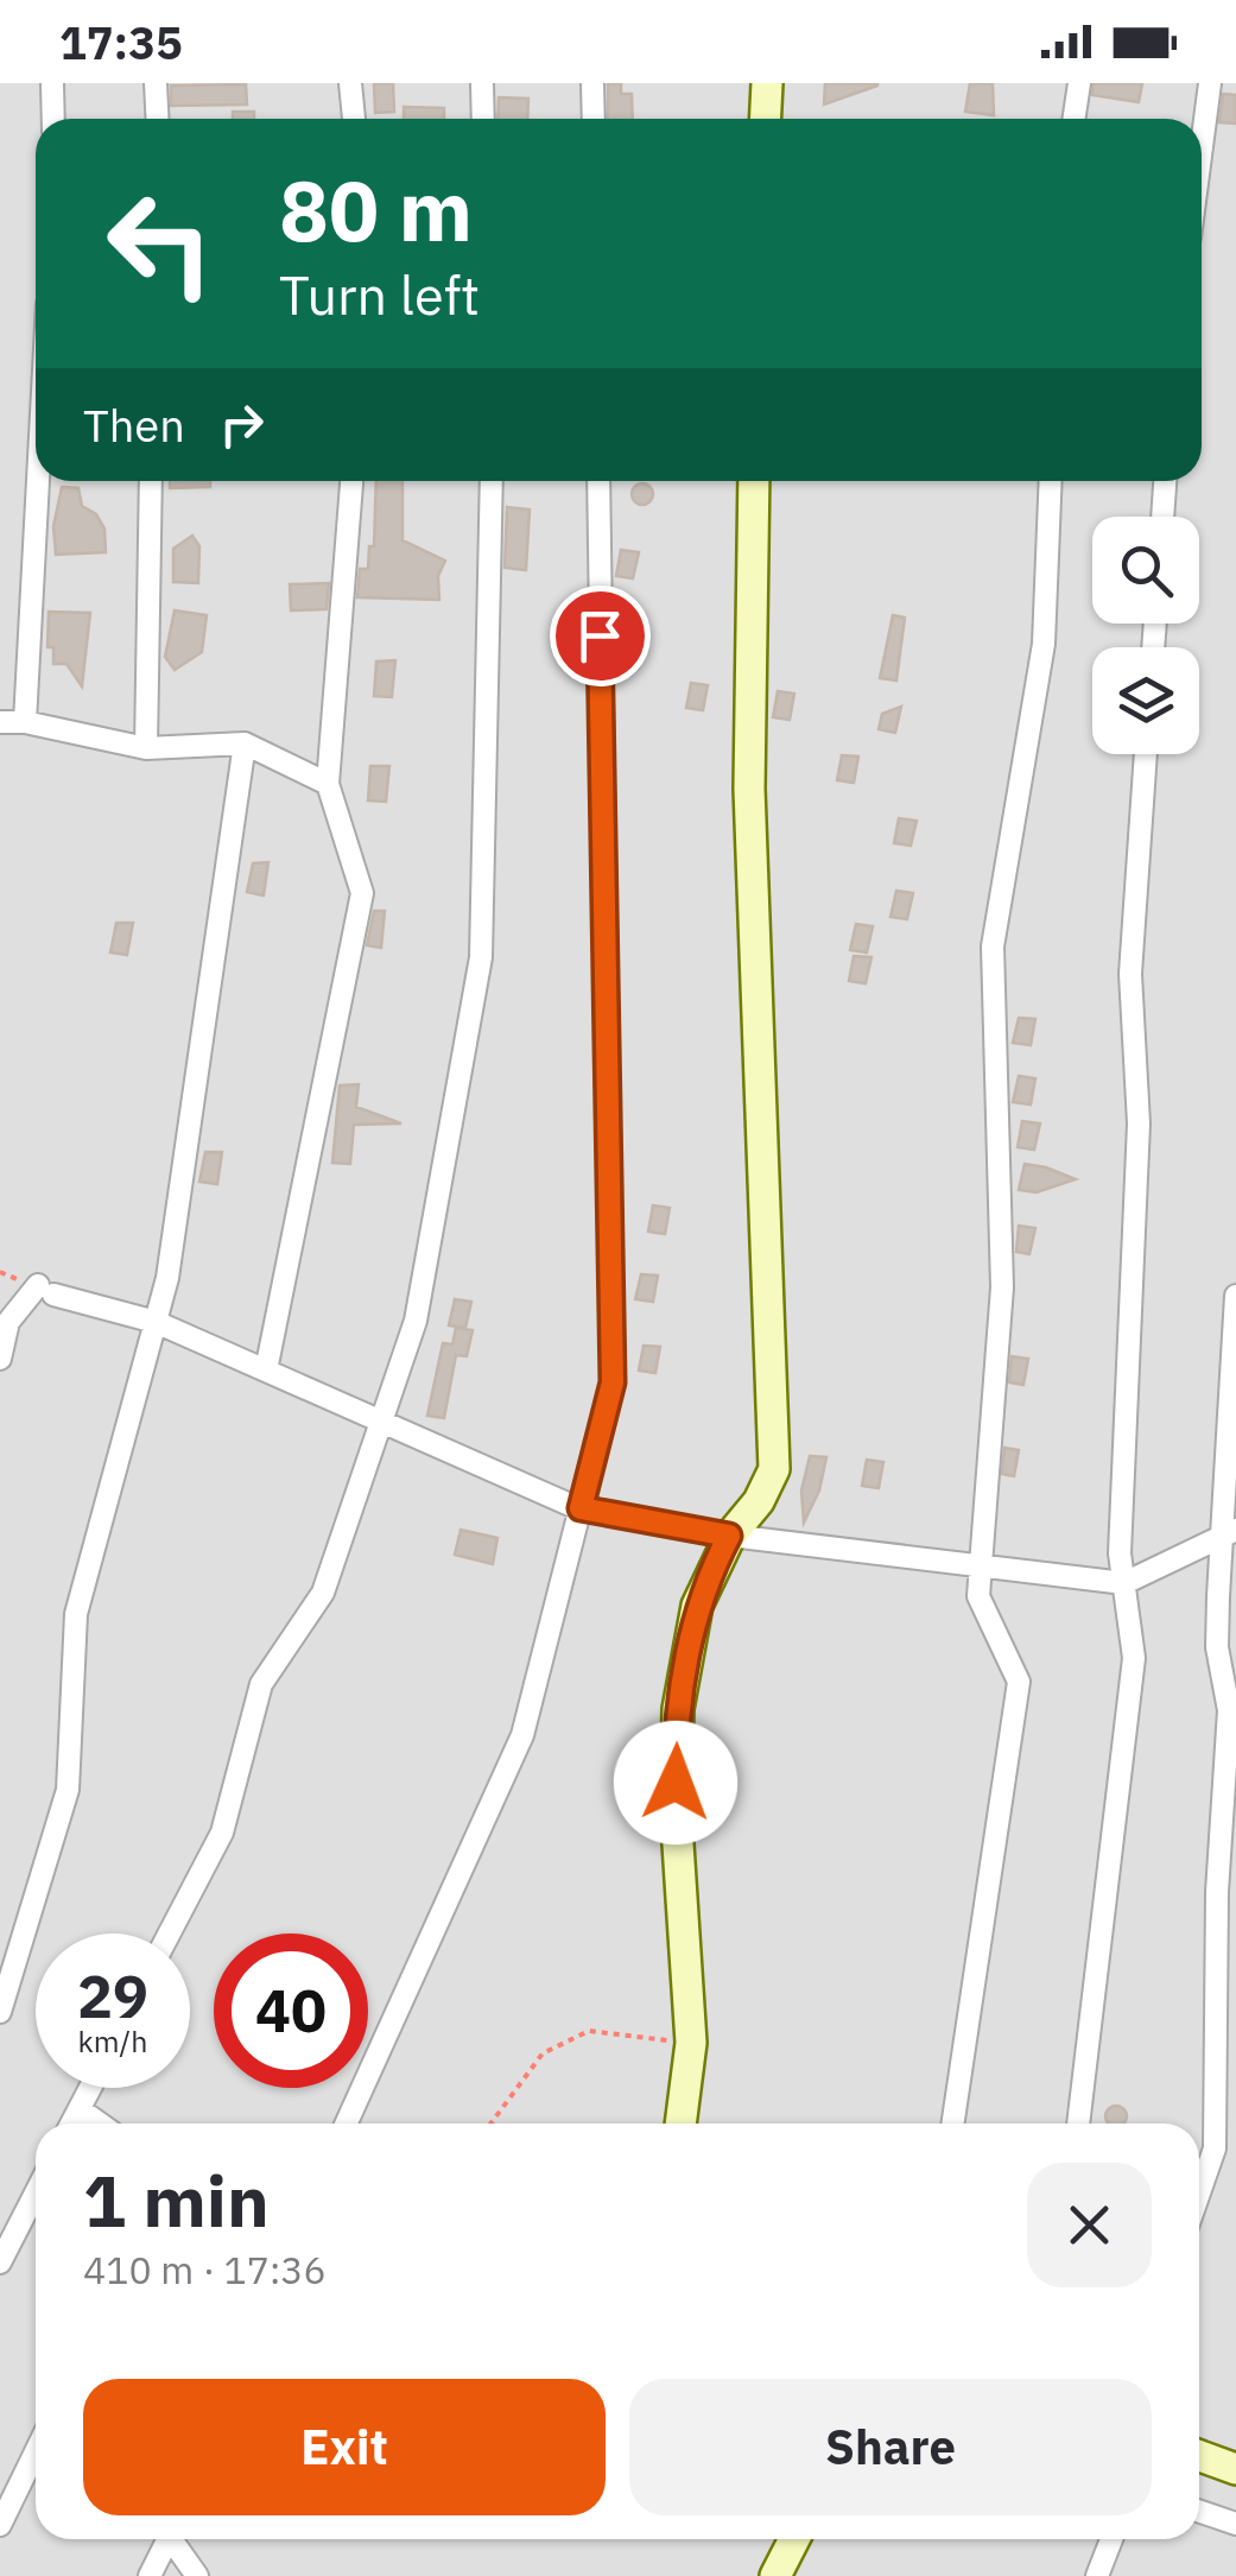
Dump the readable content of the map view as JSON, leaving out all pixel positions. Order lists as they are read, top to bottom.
{
  "page": {
    "status": "17:35",
    "turn": ["80 m", "Turn left"],
    "then": "Then",
    "speed": "29 km/h",
    "limit": "40",
    "heading": ["1 min", "410 m · 17:36"],
    "buttons": ["Exit", "Share"]
  }
}
